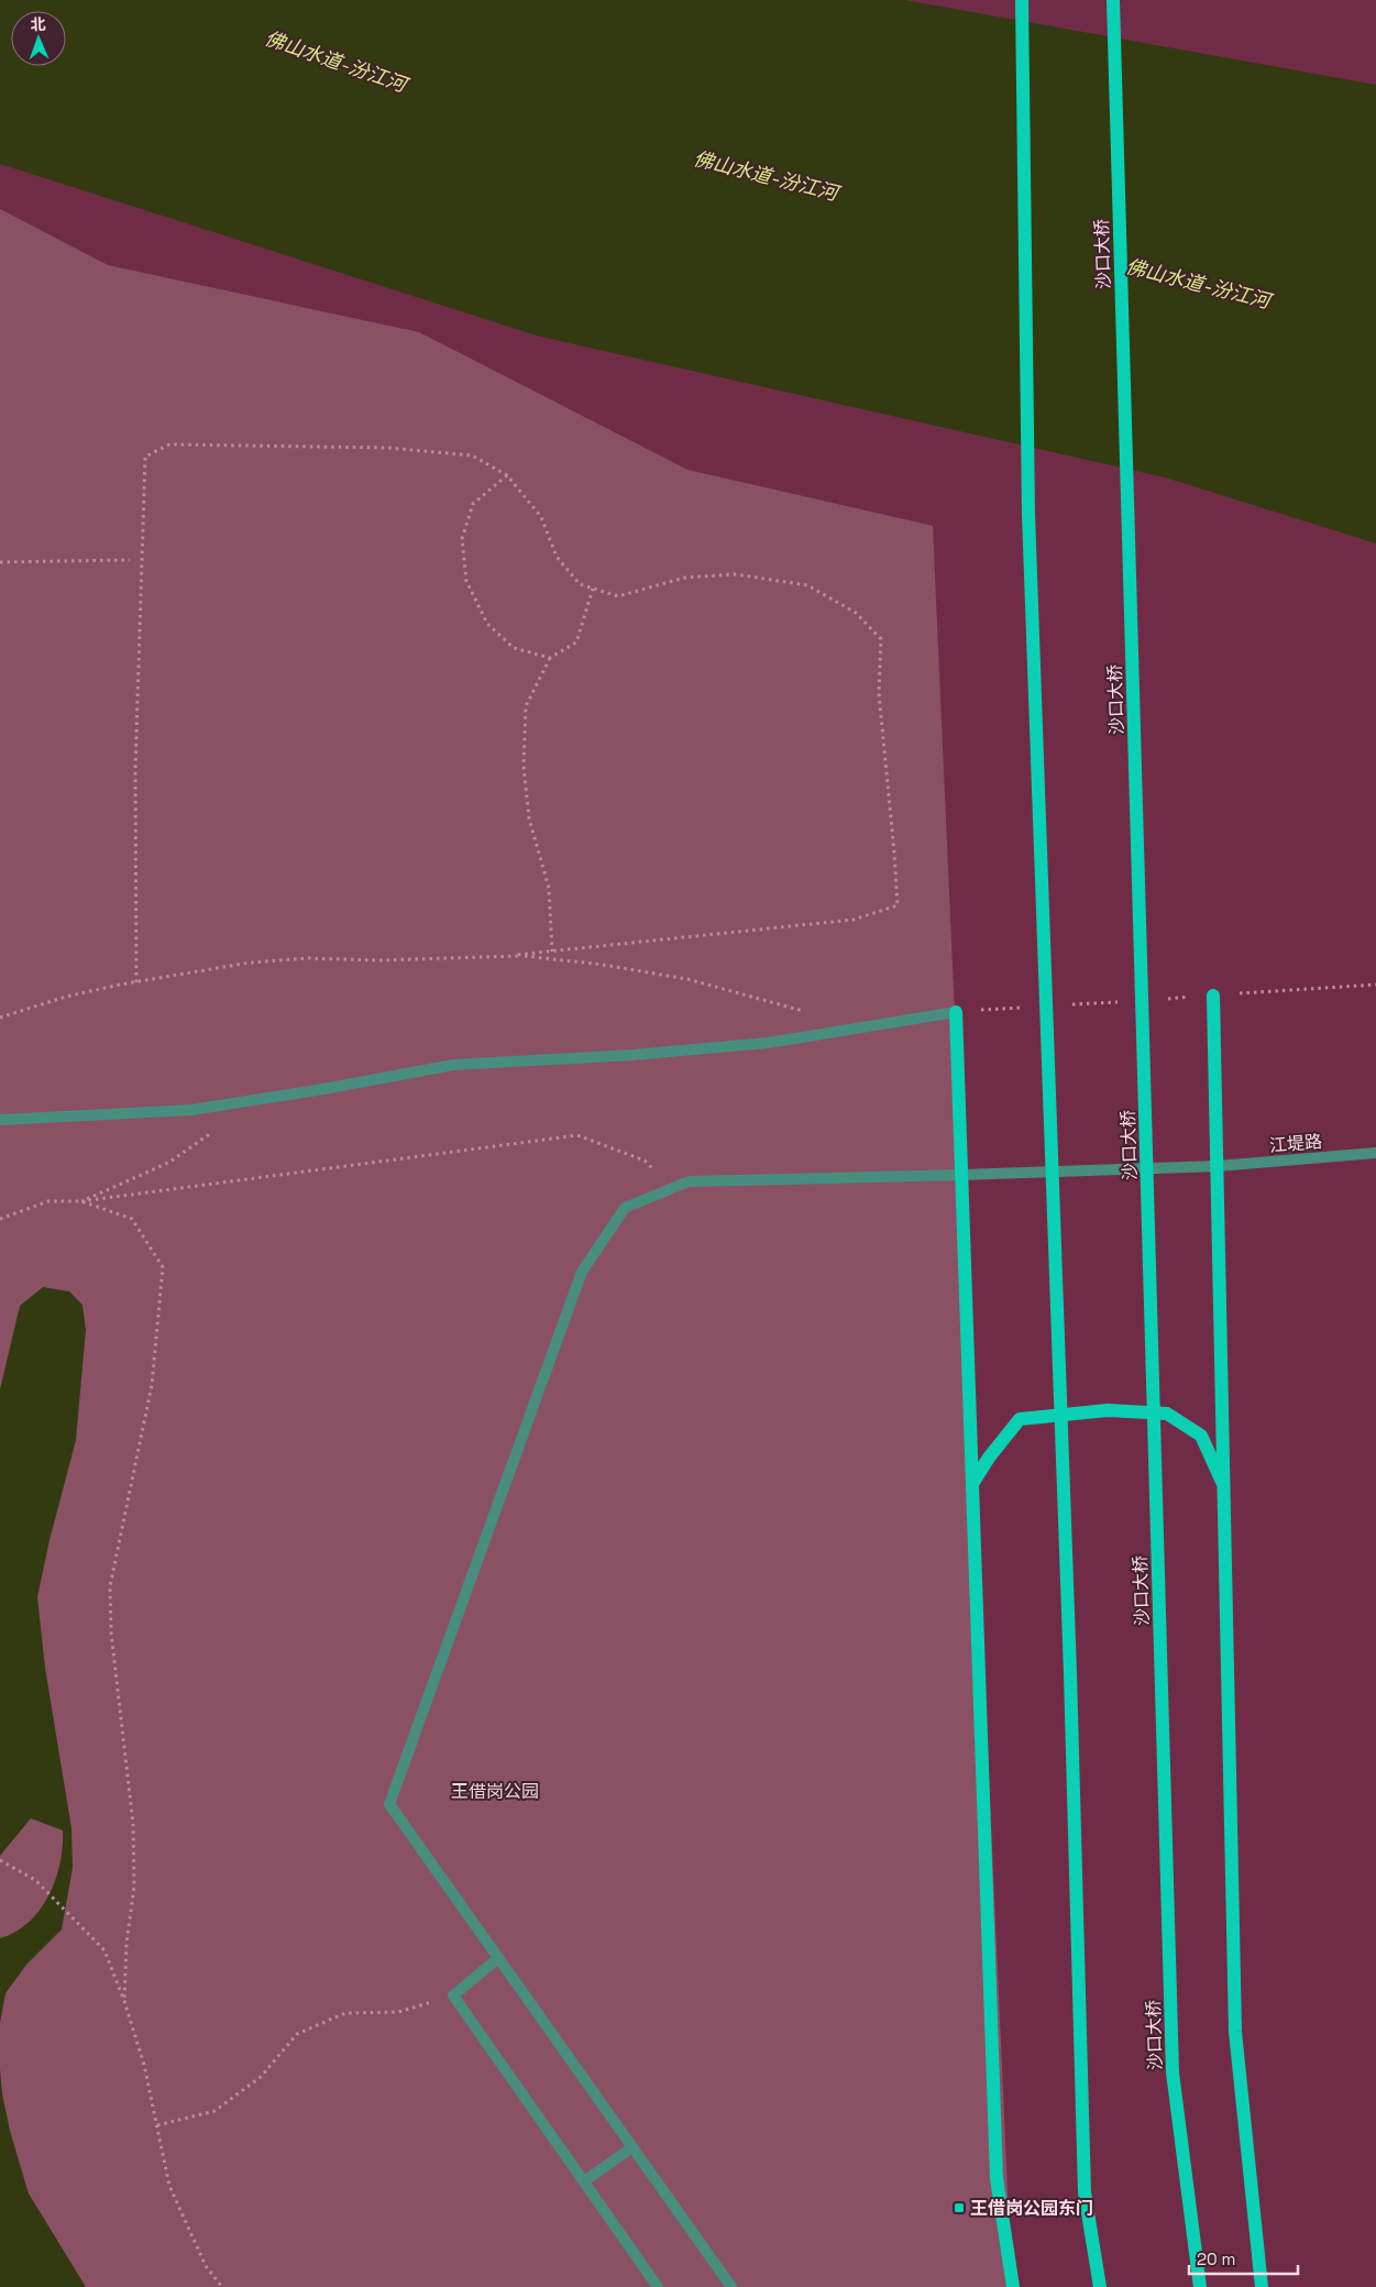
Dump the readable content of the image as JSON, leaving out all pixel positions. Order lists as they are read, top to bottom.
{
  "streets": {
    "main road": ["沙口大桥"],
    "street": ["江堤路"]
  },
  "water": ["佛山水道-汾江河"],
  "parks": ["王借岗公园"],
  "places": {
    "transit": ["王借岗公园东门"]
  },
  "scale_bar": "20 m",
  "north": "top"
}
